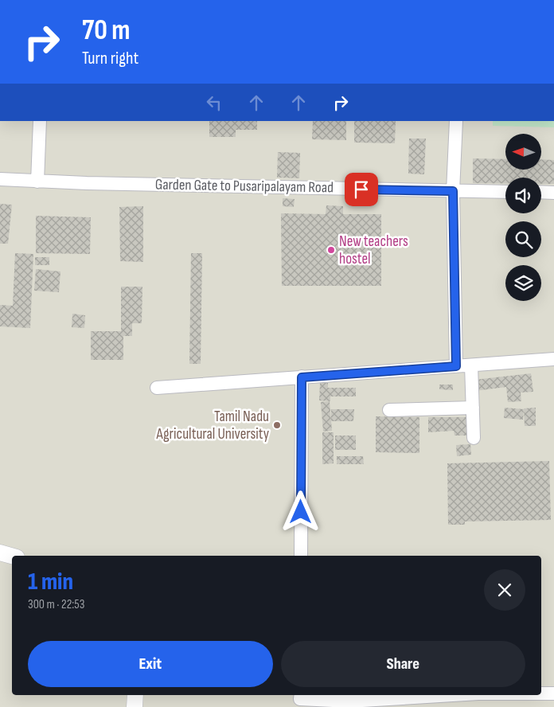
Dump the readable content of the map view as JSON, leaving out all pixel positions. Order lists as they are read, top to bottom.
{
  "streets": {
    "street": ["Garden Gate to Pusaripalayam Road"]
  },
  "places": ["New teachers hostel", "Tamil Nadu Agricultural University"],
  "north": "left",
  "page": {
    "turn": ["70 m", "Turn right"],
    "heading": ["1 min", "300 m · 22:53"],
    "buttons": ["Exit", "Share"]
  }
}
